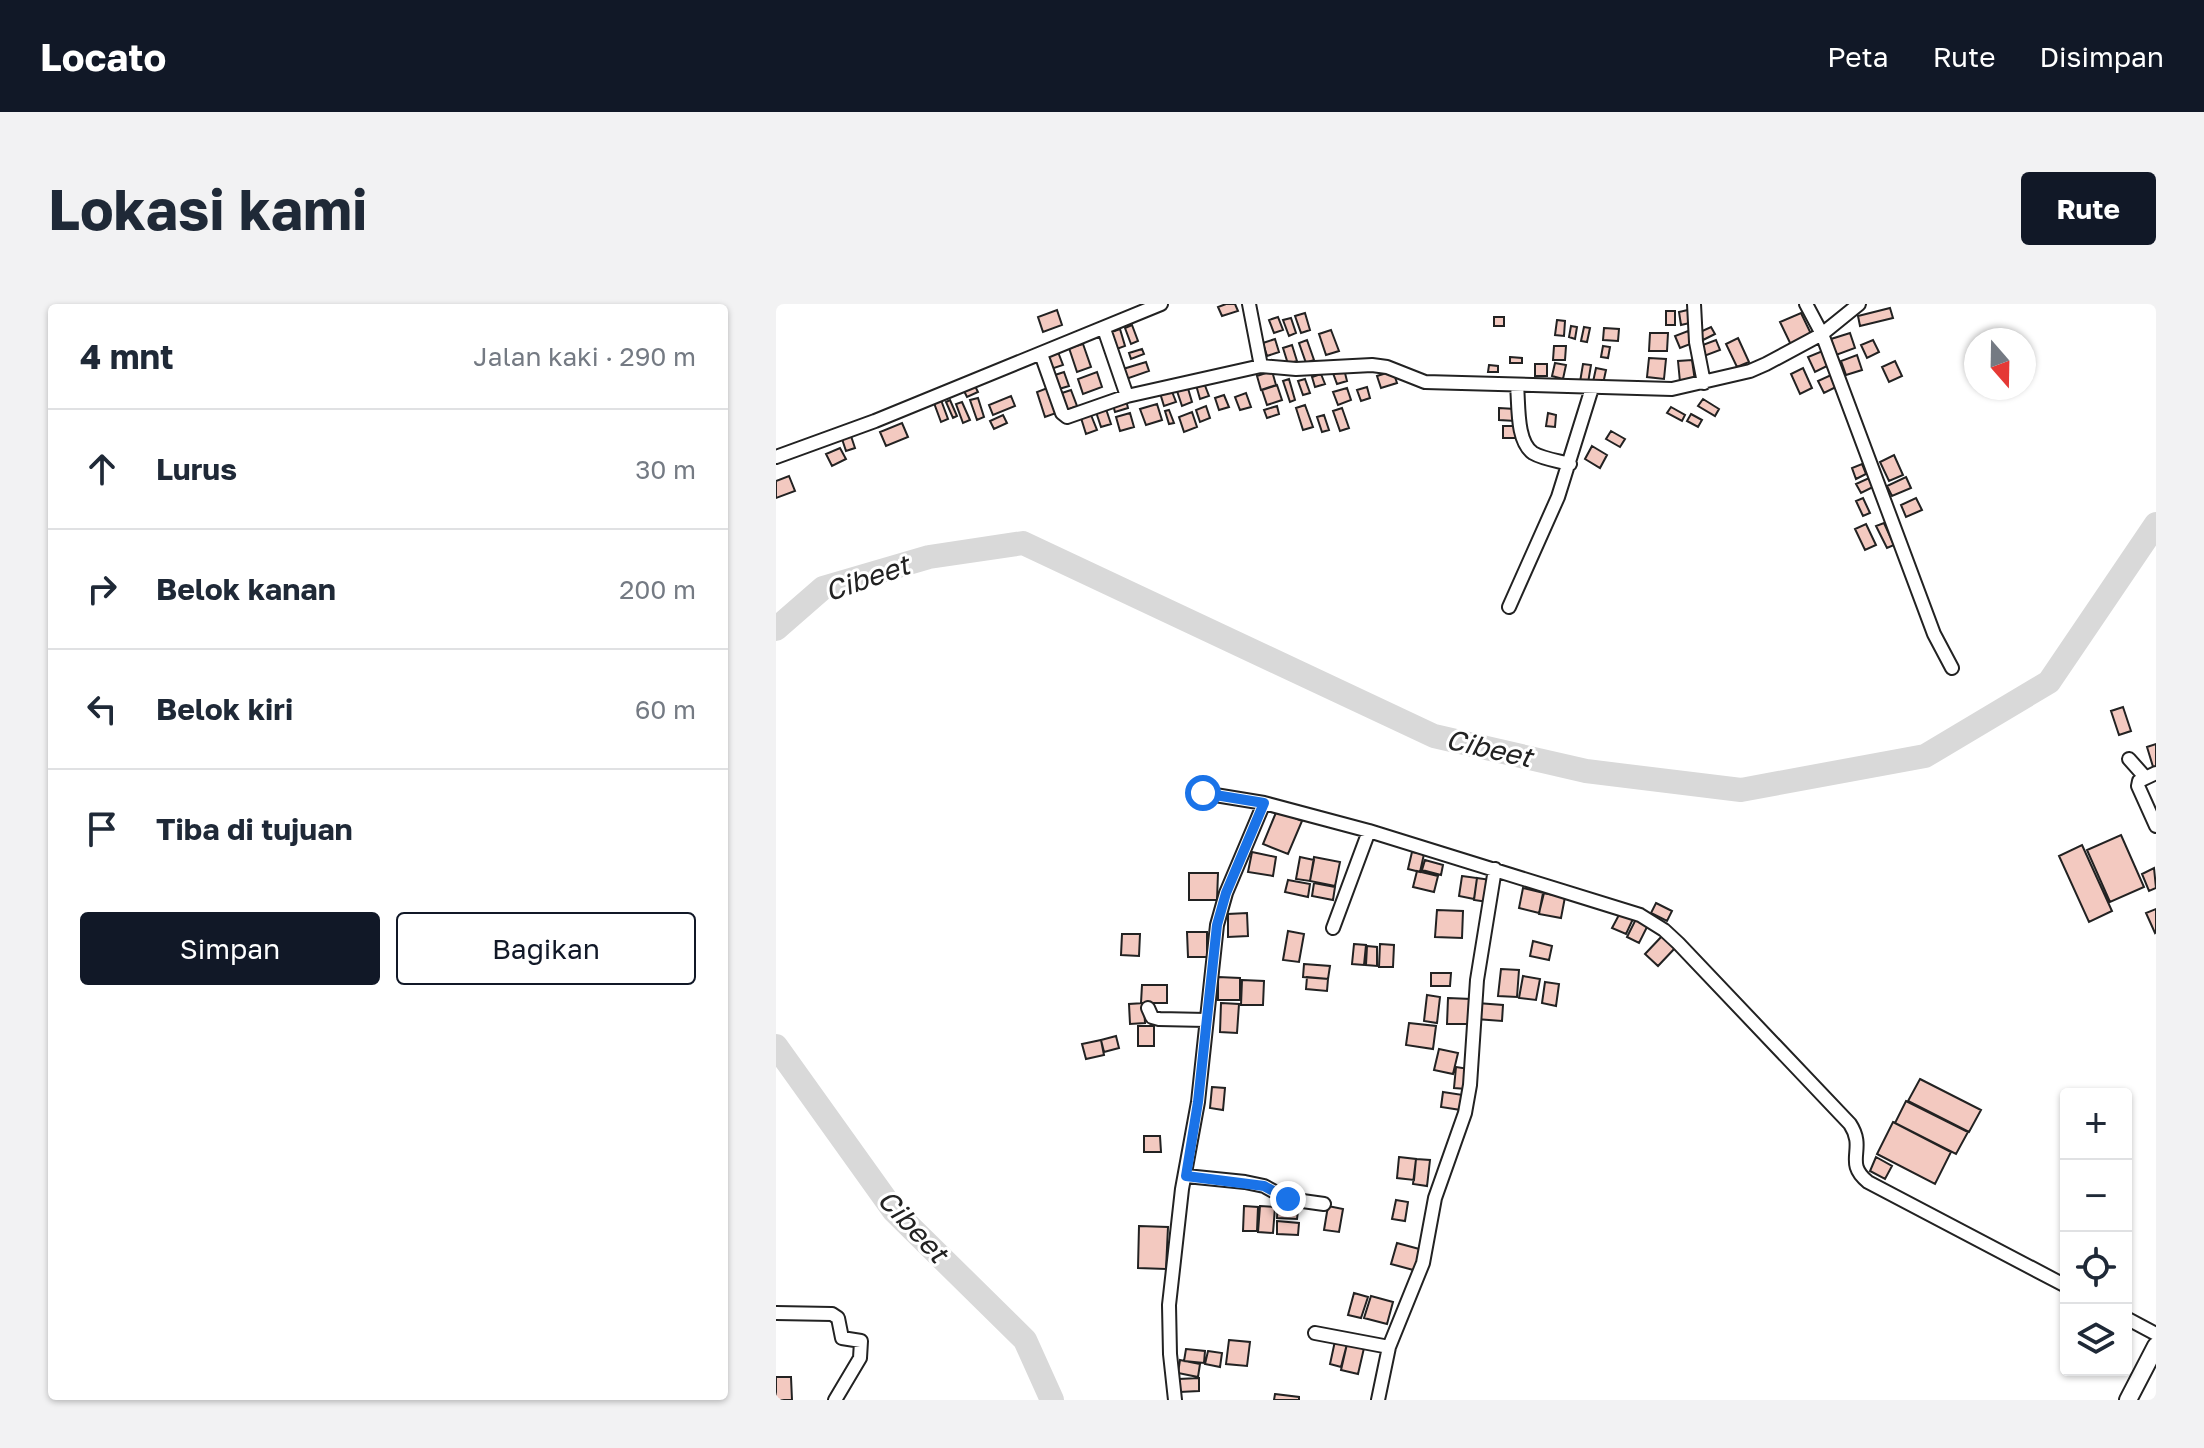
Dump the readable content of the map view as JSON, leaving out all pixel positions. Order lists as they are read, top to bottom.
{
  "water": ["Cibeet"],
  "north": "bottom",
  "page": {
    "header": "Locato",
    "nav": ["Peta", "Rute", "Disimpan"],
    "buttons": [
      "Rute",
      ["Simpan", "Bagikan"]
    ],
    "title": "Lokasi kami",
    "heading": ["4 mnt", "Jalan kaki · 290 m"],
    "list": [
      ["Lurus", "30 m"],
      ["Belok kanan", "200 m"],
      ["Belok kiri", "60 m"],
      "Tiba di tujuan"
    ],
    "map_buttons": ["+", "−"]
  }
}
